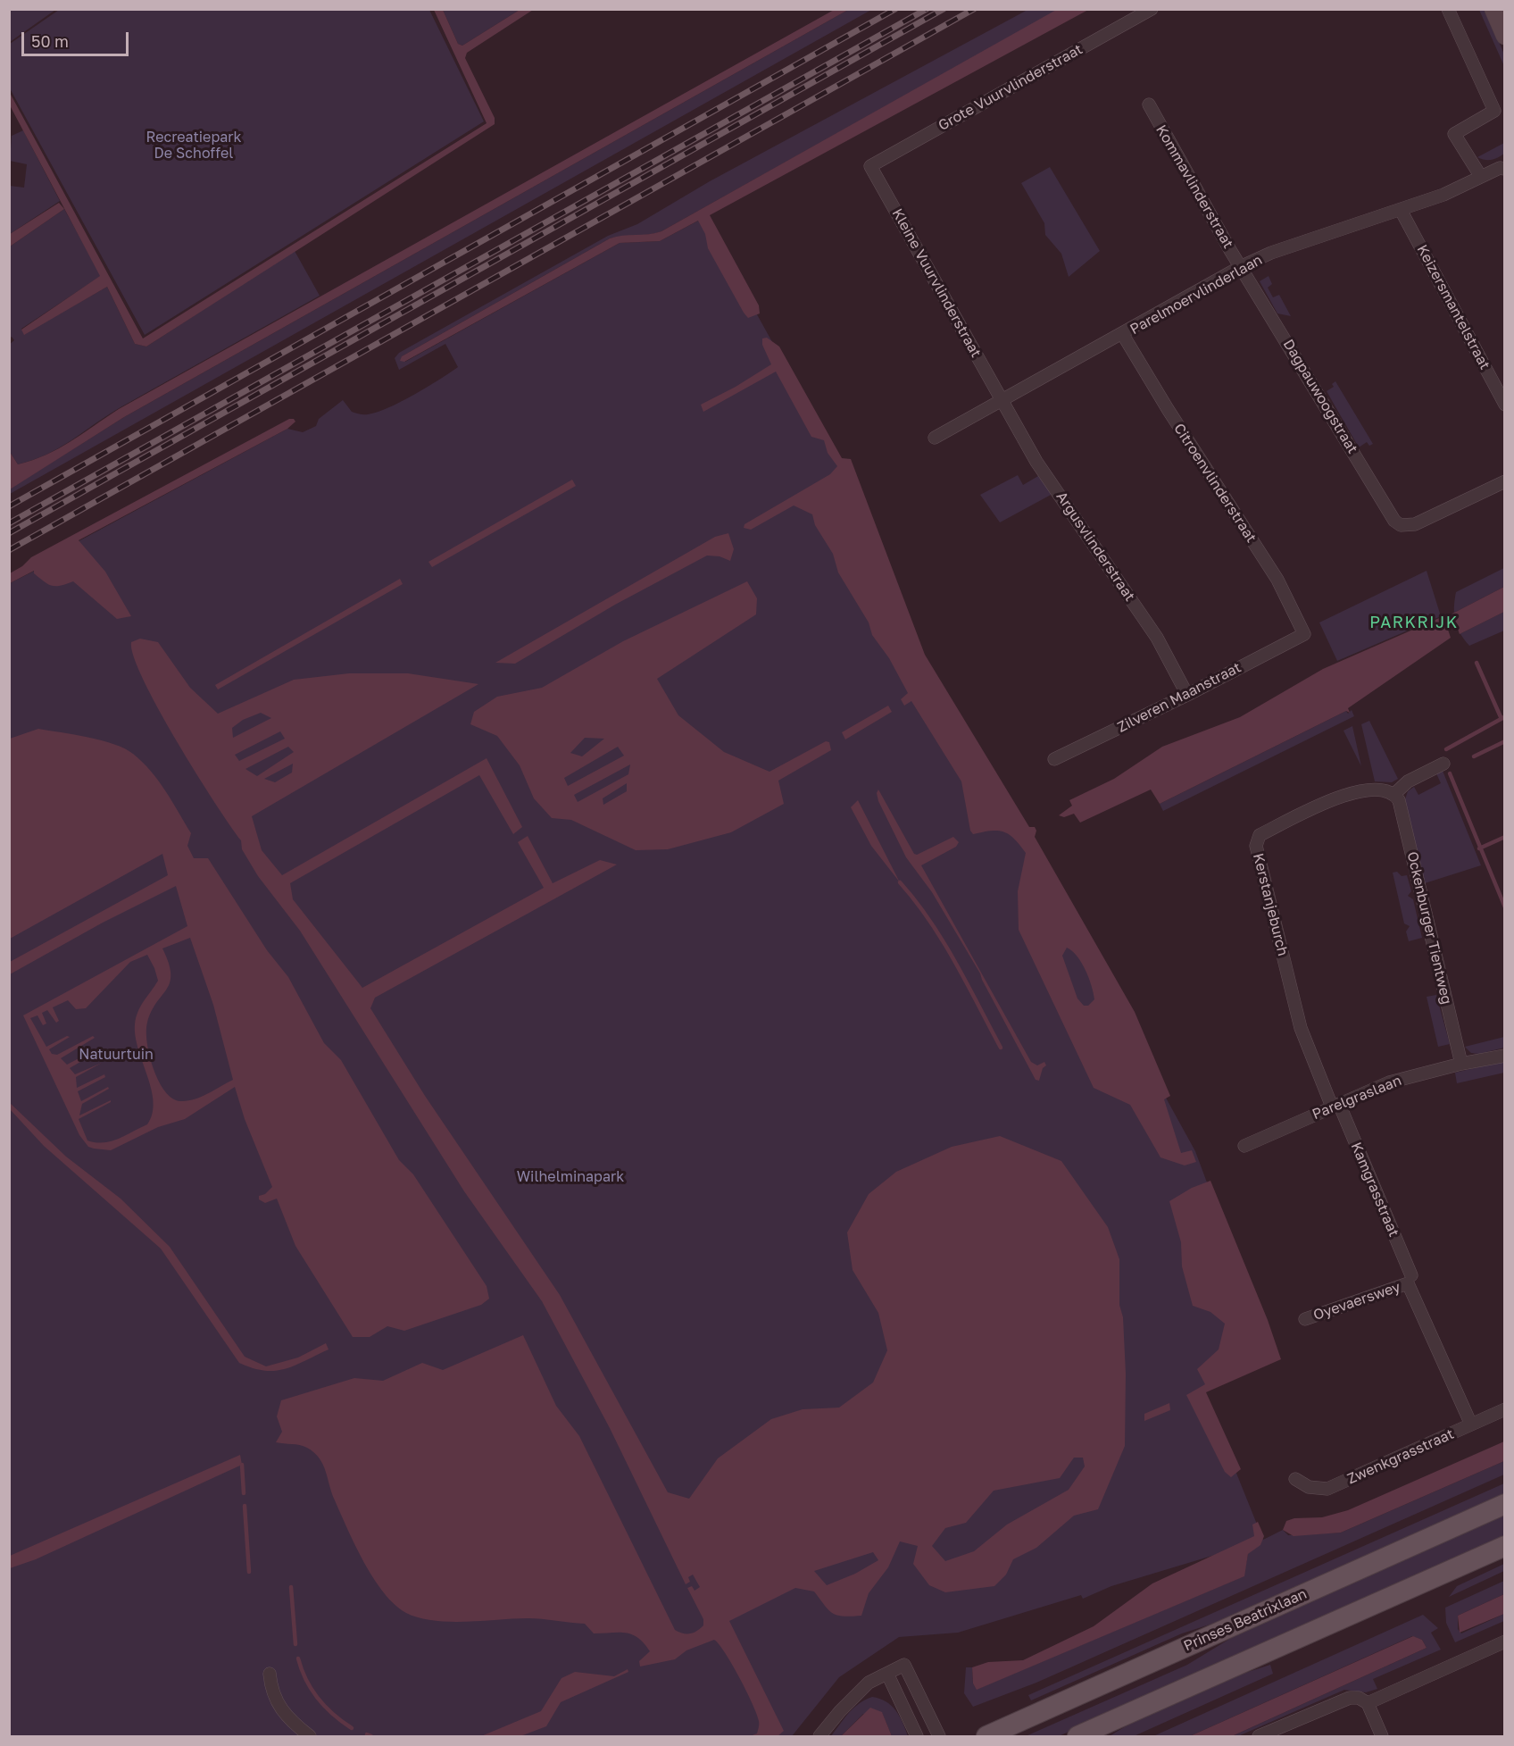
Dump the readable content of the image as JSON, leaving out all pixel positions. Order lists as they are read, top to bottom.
{
  "streets": {
    "main road": ["Prinses Beatrixlaan"],
    "street": [
      "Grote Vuurvlinderstraat",
      "Kommavlinderstraat",
      "Kleine Vuurvlinderstraat",
      "Parelmoervlinderlaan",
      "Keizersmantelstraat",
      "Dagpauwoogstraat",
      "Citroenvlinderstraat",
      "Argusvlinderstraat",
      "Zilveren Maanstraat",
      "Kerstanjeburch",
      "Ockenburger Tientweg",
      "Parelgraslaan",
      "Kamgrasstraat",
      "Oyevaerswey",
      "Zwenkgrasstraat"
    ]
  },
  "crossings": [
    ["Grote Vuurvlinderstraat", "Kleine Vuurvlinderstraat"],
    ["Kommavlinderstraat", "Parelmoervlinderlaan"],
    ["Kommavlinderstraat", "Dagpauwoogstraat"],
    ["Kleine Vuurvlinderstraat", "Parelmoervlinderlaan"],
    ["Kleine Vuurvlinderstraat", "Argusvlinderstraat"],
    ["Parelmoervlinderlaan", "Keizersmantelstraat"],
    ["Parelmoervlinderlaan", "Dagpauwoogstraat"],
    ["Parelmoervlinderlaan", "Citroenvlinderstraat"],
    ["Parelmoervlinderlaan", "Argusvlinderstraat"],
    ["Citroenvlinderstraat", "Zilveren Maanstraat"],
    ["Argusvlinderstraat", "Zilveren Maanstraat"],
    ["Kerstanjeburch", "Ockenburger Tientweg"],
    ["Kerstanjeburch", "Parelgraslaan"],
    ["Kerstanjeburch", "Kamgrasstraat"],
    ["Ockenburger Tientweg", "Parelgraslaan"],
    ["Parelgraslaan", "Kamgrasstraat"],
    ["Kamgrasstraat", "Oyevaerswey"],
    ["Kamgrasstraat", "Zwenkgrasstraat"]
  ],
  "districts": ["PARKRIJK"],
  "parks": ["Recreatiepark De Schoffel", "Natuurtuin", "Wilhelminapark"],
  "scale_bar": "50 m"
}
